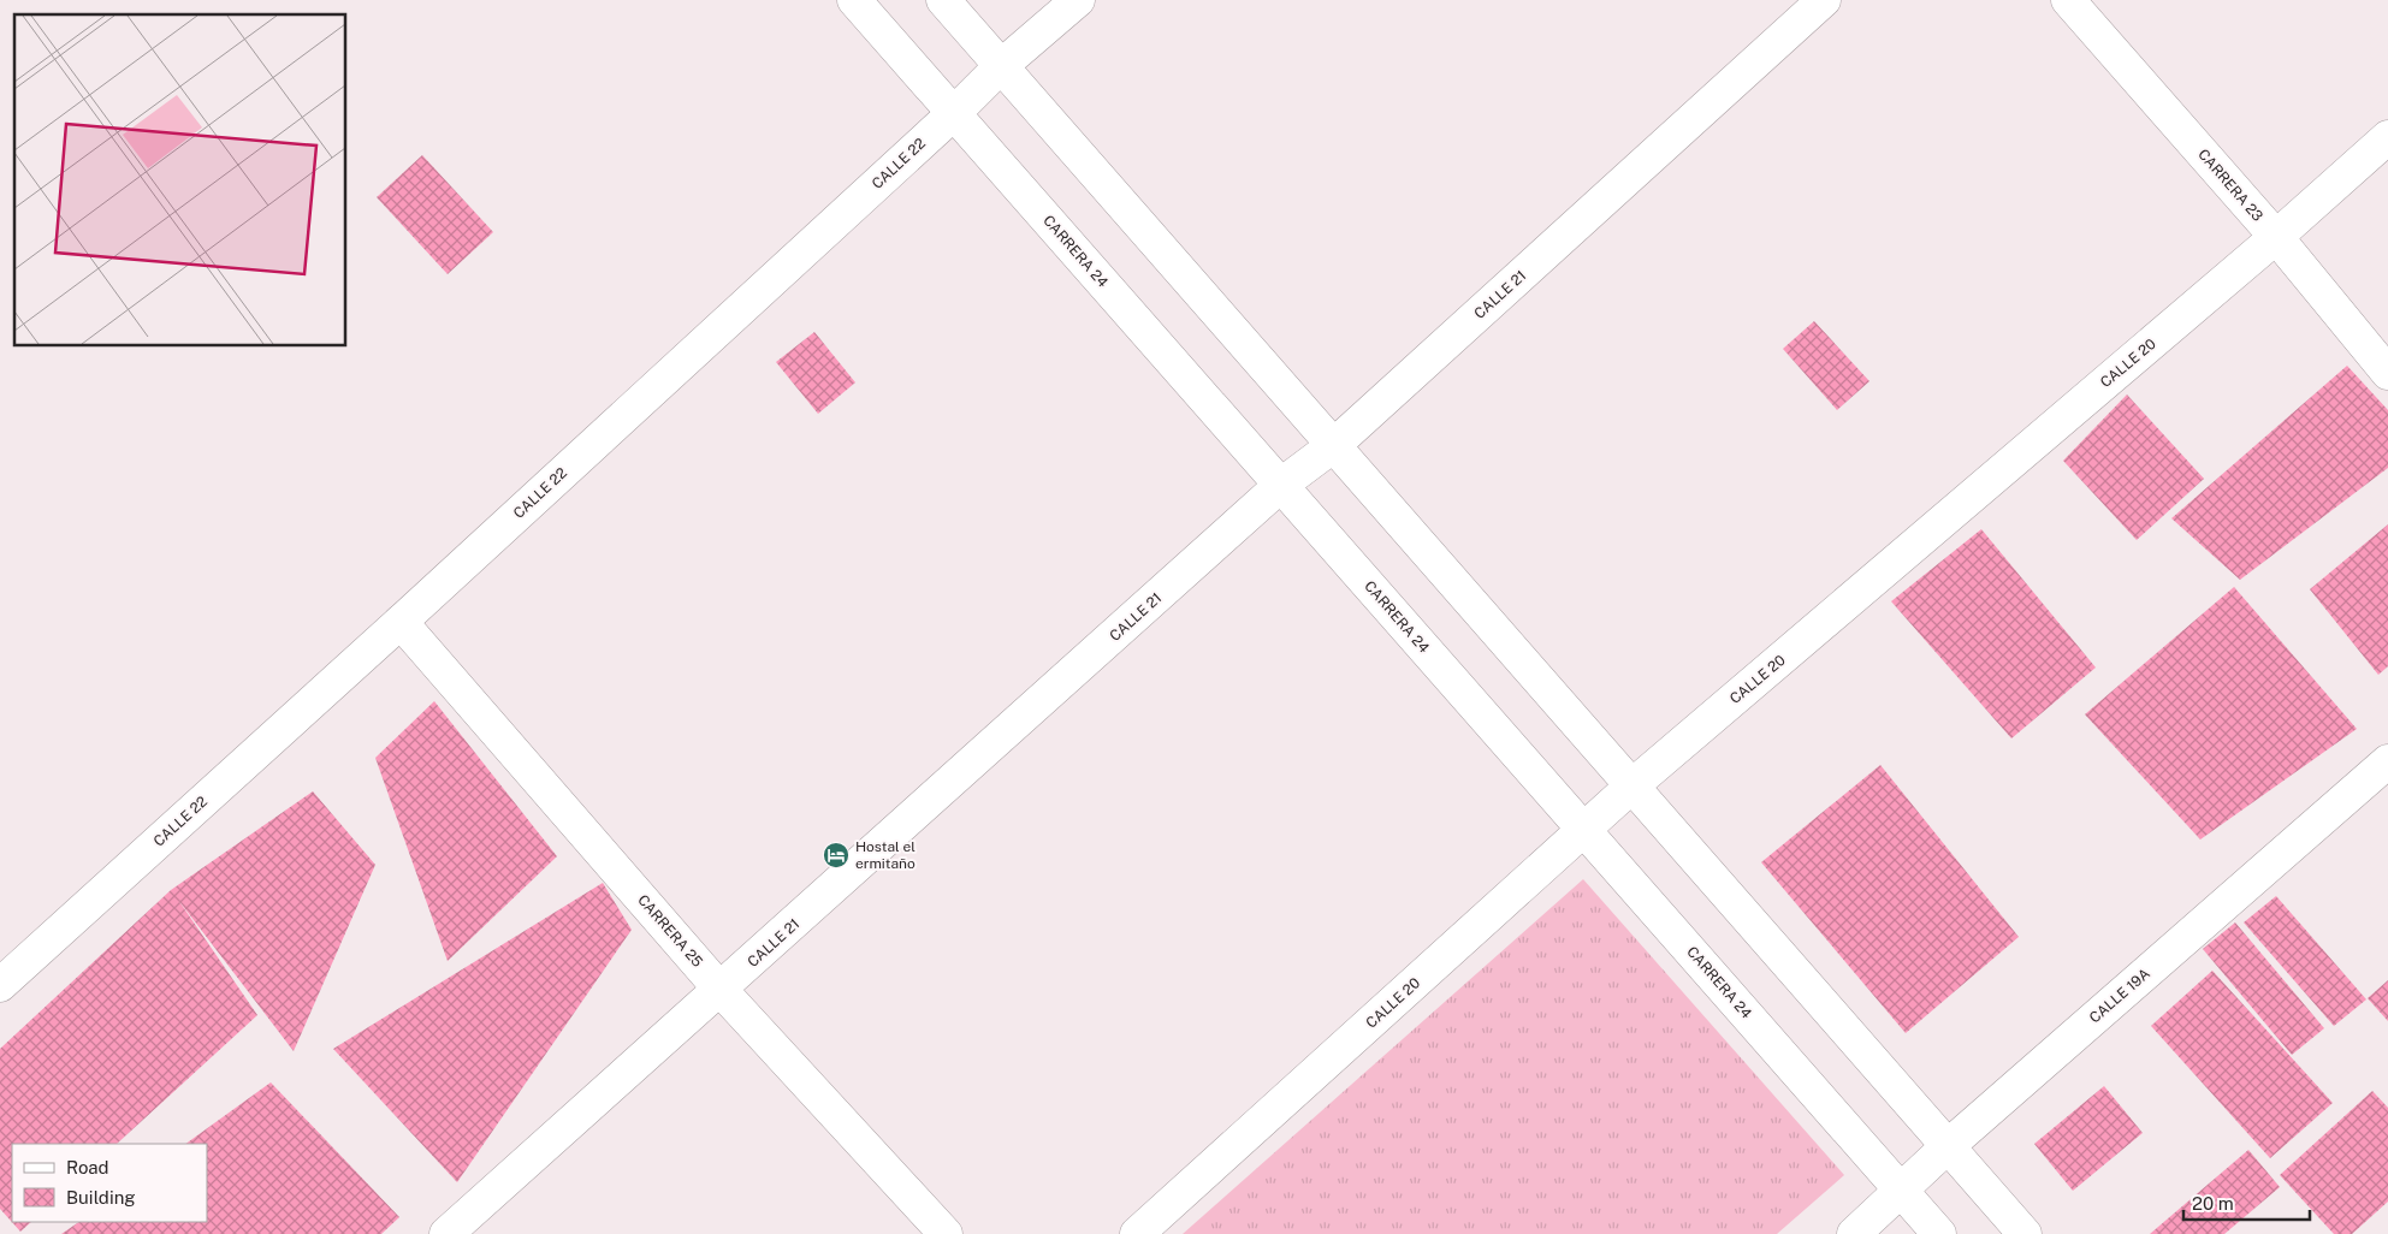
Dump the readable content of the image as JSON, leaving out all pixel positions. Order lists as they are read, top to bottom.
{
  "streets": {
    "street": [
      "CALLE 22",
      "CARRERA 23",
      "CARRERA 24",
      "CALLE 21",
      "CALLE 20",
      "CARRERA 25",
      "CALLE 19A"
    ]
  },
  "crossings": [
    ["CALLE 22", "CARRERA 24"],
    ["CALLE 22", "CARRERA 25"],
    ["CARRERA 23", "CALLE 20"],
    ["CARRERA 24", "CALLE 21"],
    ["CARRERA 24", "CALLE 20"],
    ["CARRERA 24", "CALLE 19A"],
    ["CALLE 21", "CARRERA 25"]
  ],
  "places": {
    "hotel": ["Hostal el ermitaño"]
  },
  "legend": ["Road", "Building"],
  "scale_bar": "20 m"
}
